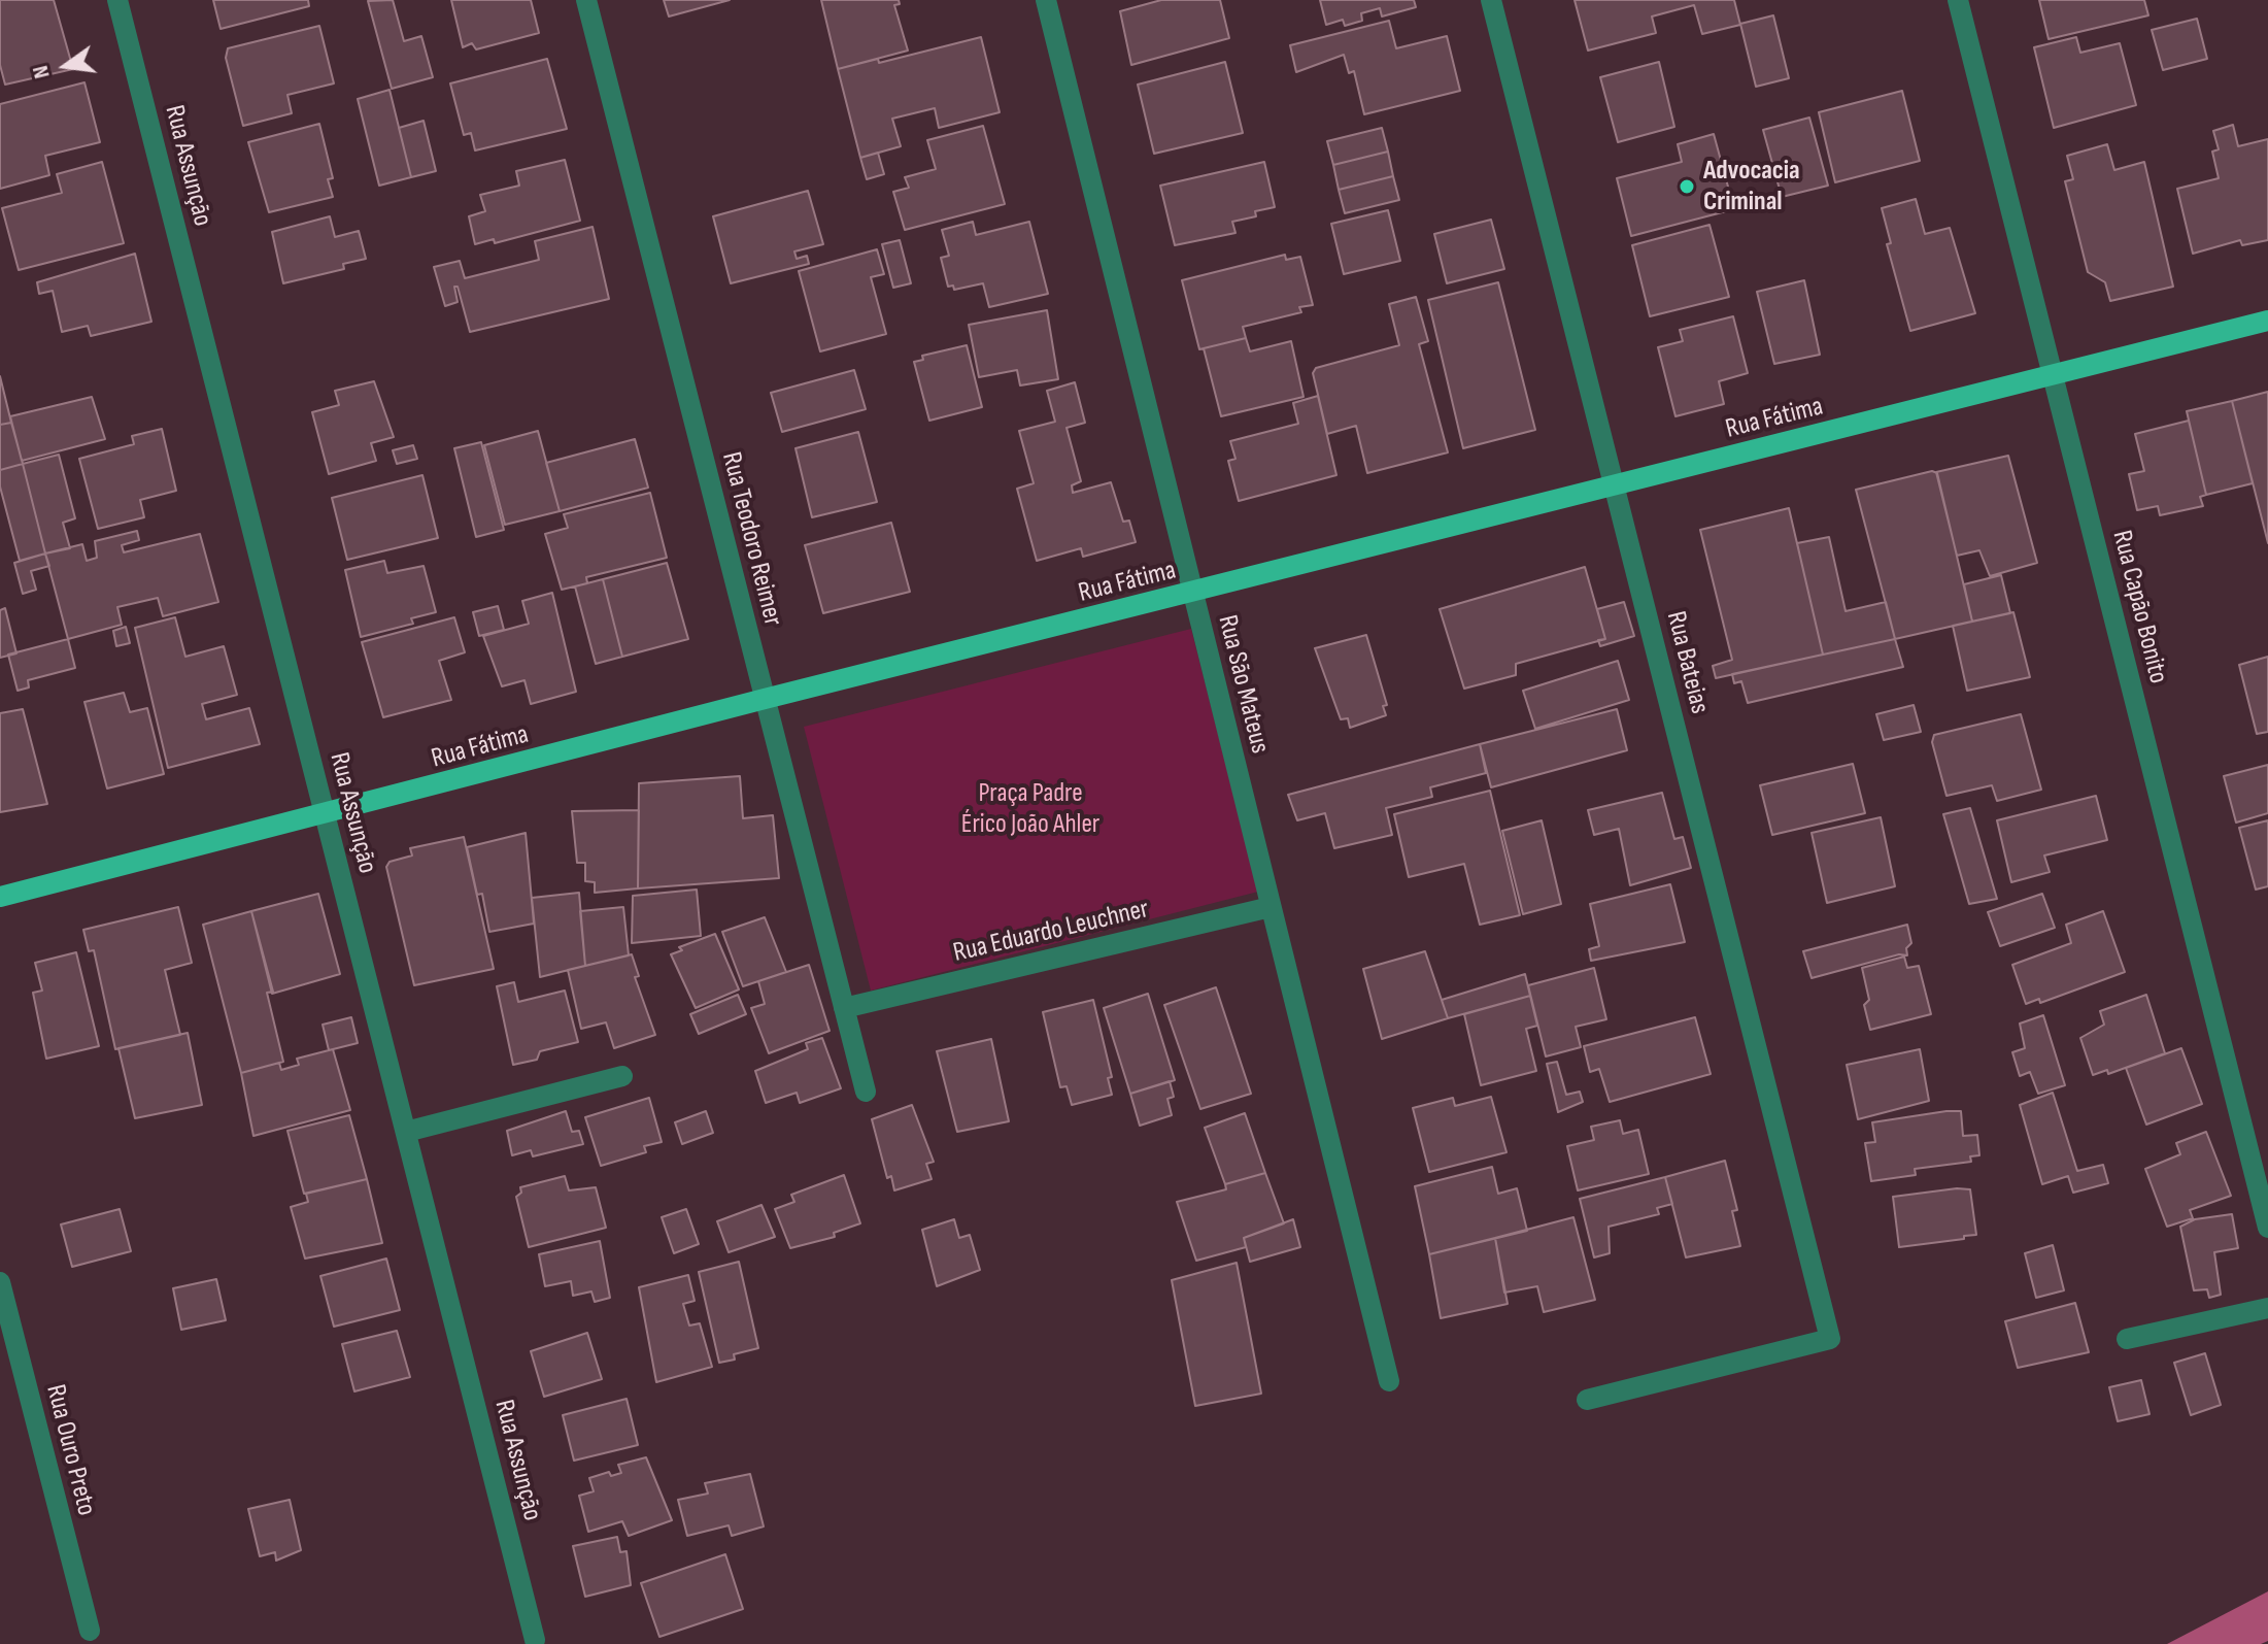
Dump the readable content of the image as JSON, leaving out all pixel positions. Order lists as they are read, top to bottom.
{
  "streets": {
    "main road": ["Rua Fátima"],
    "street": [
      "Rua Assunção",
      "Rua Teodoro Reimer",
      "Rua Capão Bonito",
      "Rua Bateias",
      "Rua São Mateus",
      "Rua Eduardo Leuchner",
      "Rua Ouro Preto"
    ]
  },
  "crossings": [
    ["Rua Assunção", "Rua Fátima"],
    ["Rua Fátima", "Rua Teodoro Reimer"],
    ["Rua Fátima", "Rua Capão Bonito"],
    ["Rua Fátima", "Rua Bateias"],
    ["Rua Fátima", "Rua São Mateus"],
    ["Rua Teodoro Reimer", "Rua Eduardo Leuchner"],
    ["Rua São Mateus", "Rua Eduardo Leuchner"]
  ],
  "parks": ["Praça Padre Érico João Ahler"],
  "places": ["Advocacia Criminal"],
  "north": "left"
}
